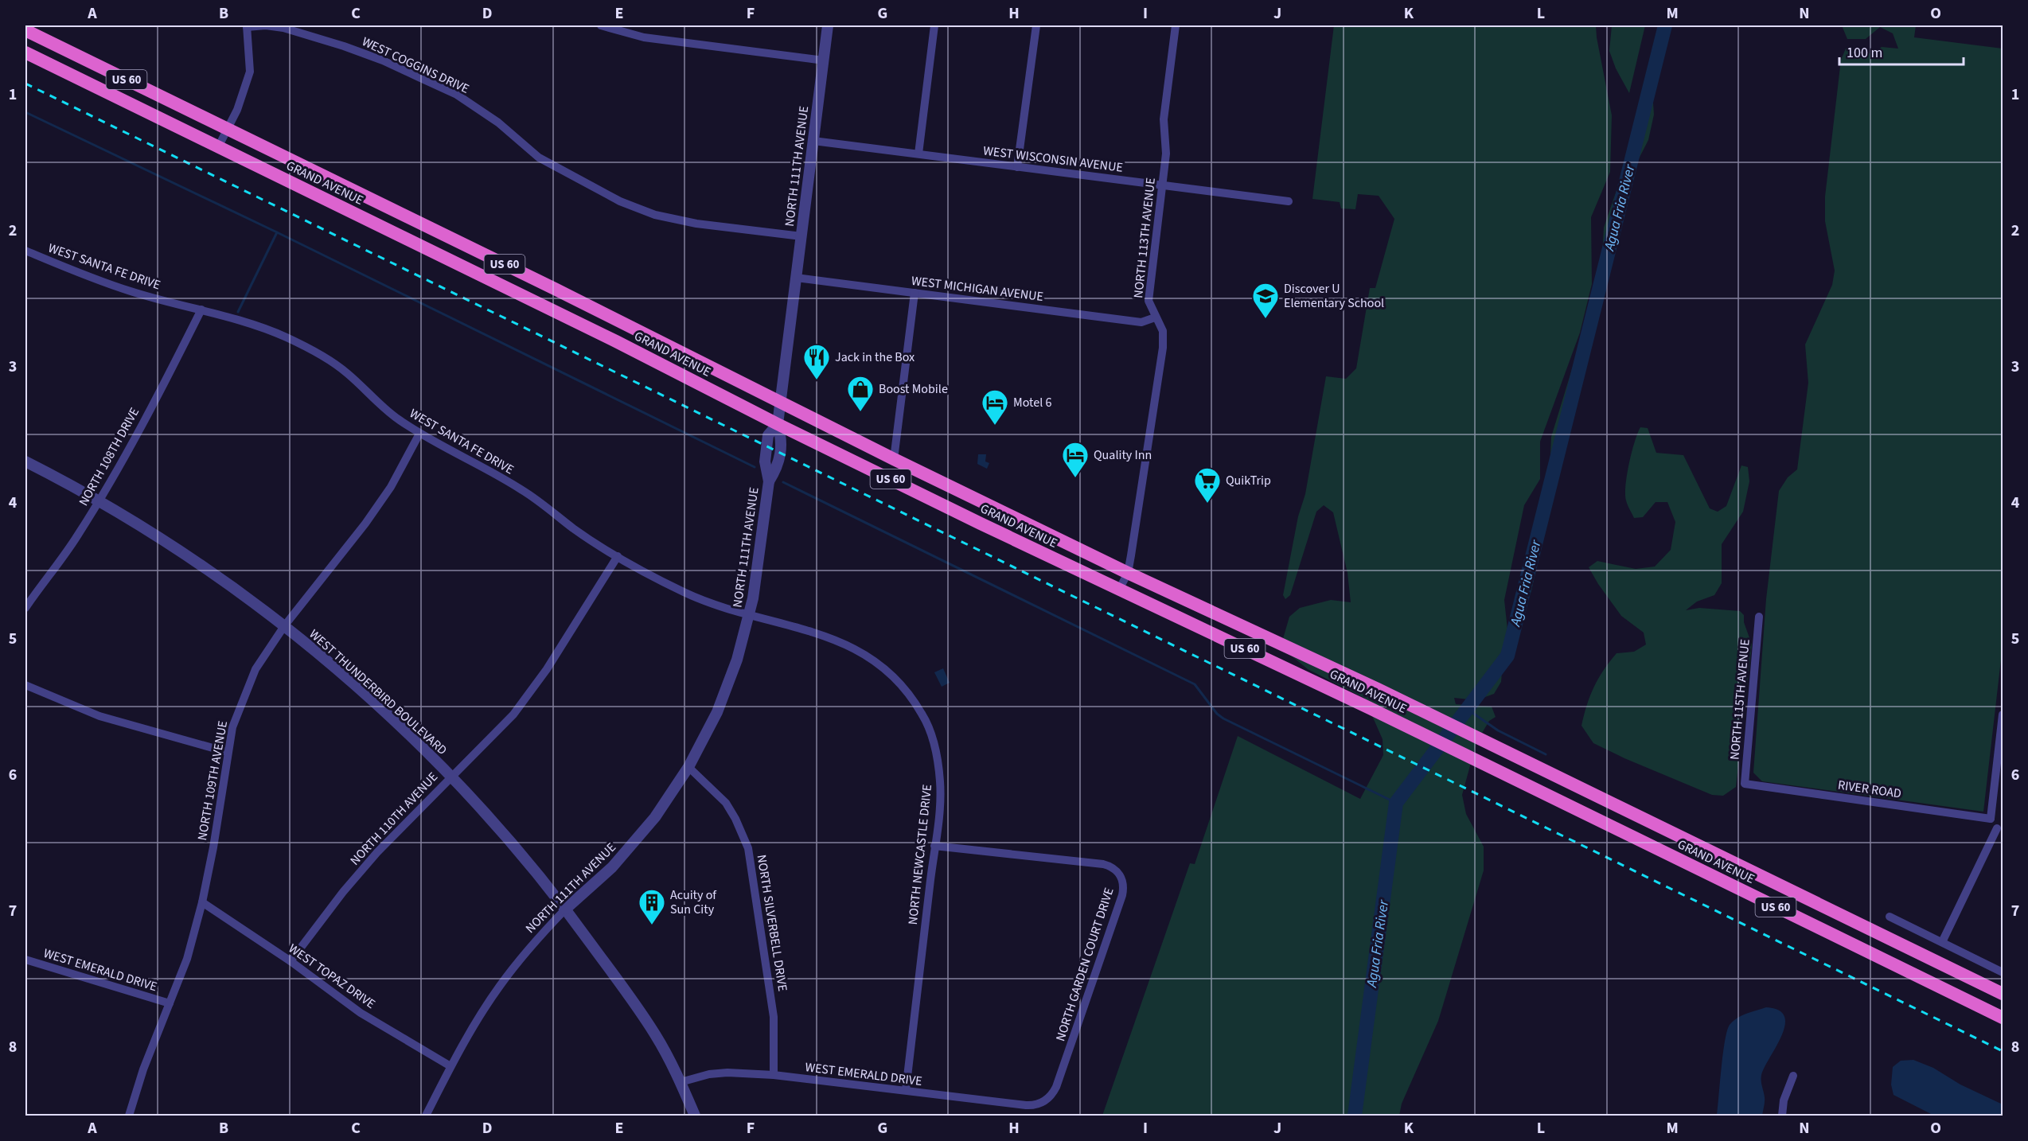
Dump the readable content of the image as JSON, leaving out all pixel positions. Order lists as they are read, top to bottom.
{
  "streets": {
    "highway": ["US 60", "GRAND AVENUE"],
    "street": [
      "WEST COGGINS DRIVE",
      "WEST WISCONSIN AVENUE",
      "NORTH 111TH AVENUE",
      "NORTH 113TH AVENUE",
      "WEST SANTA FE DRIVE",
      "WEST MICHIGAN AVENUE",
      "NORTH 108TH DRIVE",
      "WEST THUNDERBIRD BOULEVARD",
      "NORTH 115TH AVENUE",
      "NORTH 109TH AVENUE",
      "RIVER ROAD",
      "NORTH 110TH AVENUE",
      "NORTH NEWCASTLE DRIVE",
      "NORTH SILVERBELL DRIVE",
      "NORTH GARDEN COURT DRIVE",
      "WEST EMERALD DRIVE",
      "WEST TOPAZ DRIVE"
    ]
  },
  "crossings": [
    ["WEST COGGINS DRIVE", "NORTH 111TH AVENUE"],
    ["WEST WISCONSIN AVENUE", "NORTH 111TH AVENUE"],
    ["WEST WISCONSIN AVENUE", "NORTH 113TH AVENUE"],
    ["NORTH 111TH AVENUE", "GRAND AVENUE"],
    ["NORTH 111TH AVENUE", "WEST SANTA FE DRIVE"],
    ["NORTH 111TH AVENUE", "WEST MICHIGAN AVENUE"],
    ["NORTH 111TH AVENUE", "WEST THUNDERBIRD BOULEVARD"],
    ["NORTH 111TH AVENUE", "NORTH NEWCASTLE DRIVE"],
    ["NORTH 111TH AVENUE", "NORTH SILVERBELL DRIVE"],
    ["NORTH 111TH AVENUE", "WEST TOPAZ DRIVE"],
    ["GRAND AVENUE", "NORTH 113TH AVENUE"],
    ["NORTH 113TH AVENUE", "WEST MICHIGAN AVENUE"],
    ["WEST SANTA FE DRIVE", "NORTH 108TH DRIVE"],
    ["WEST SANTA FE DRIVE", "NORTH 109TH AVENUE"],
    ["WEST SANTA FE DRIVE", "NORTH 110TH AVENUE"],
    ["WEST SANTA FE DRIVE", "NORTH NEWCASTLE DRIVE"],
    ["NORTH 108TH DRIVE", "WEST THUNDERBIRD BOULEVARD"],
    ["WEST THUNDERBIRD BOULEVARD", "NORTH 109TH AVENUE"],
    ["WEST THUNDERBIRD BOULEVARD", "NORTH 110TH AVENUE"],
    ["WEST THUNDERBIRD BOULEVARD", "WEST EMERALD DRIVE"],
    ["NORTH 115TH AVENUE", "RIVER ROAD"],
    ["NORTH 109TH AVENUE", "WEST EMERALD DRIVE"],
    ["NORTH 109TH AVENUE", "WEST TOPAZ DRIVE"],
    ["NORTH 110TH AVENUE", "WEST TOPAZ DRIVE"],
    ["NORTH NEWCASTLE DRIVE", "NORTH GARDEN COURT DRIVE"],
    ["NORTH NEWCASTLE DRIVE", "WEST EMERALD DRIVE"],
    ["NORTH SILVERBELL DRIVE", "WEST EMERALD DRIVE"],
    ["NORTH GARDEN COURT DRIVE", "WEST EMERALD DRIVE"]
  ],
  "water": ["Agua Fria River"],
  "places": {
    "school or university": ["Discover U Elementary School"],
    "restaurant": ["Jack in the Box"],
    "shop": ["Boost Mobile"],
    "hotel": ["Motel 6", "Quality Inn"],
    "supermarket": ["QuikTrip"],
    "building": ["Acuity of Sun City"]
  },
  "scale_bar": "100 m",
  "grid": {
    "columns": [
      "A",
      "B",
      "C",
      "D",
      "E",
      "F",
      "G",
      "H",
      "I",
      "J",
      "K",
      "L",
      "M",
      "N",
      "O"
    ],
    "rows": [
      "1",
      "2",
      "3",
      "4",
      "5",
      "6",
      "7",
      "8"
    ]
  }
}
